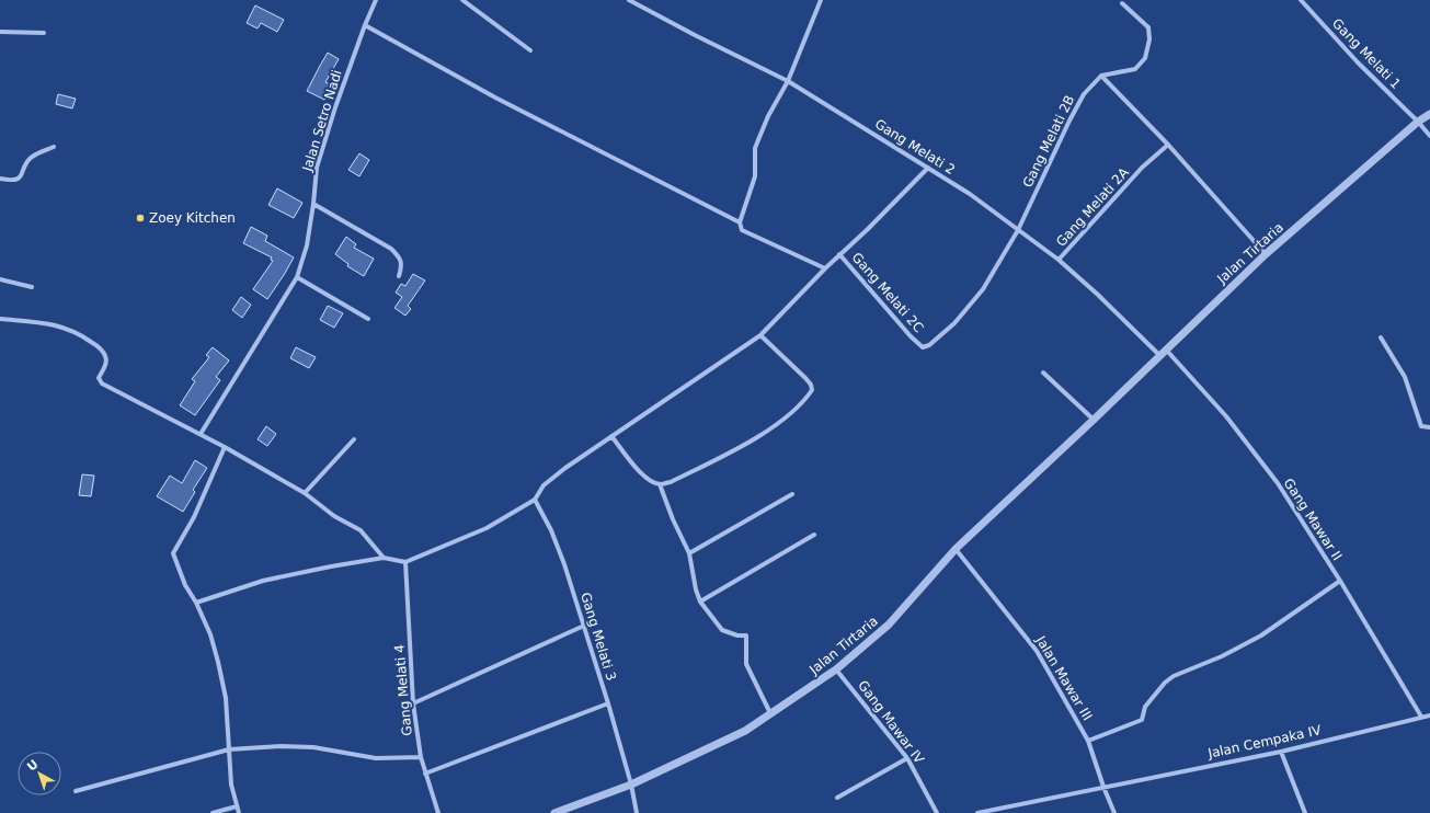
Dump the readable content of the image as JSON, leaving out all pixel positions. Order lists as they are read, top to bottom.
{
  "streets": {
    "street": [
      "Gang Melati 1",
      "Jalan Setro Nadi",
      "Gang Melati 2B",
      "Gang Melati 2",
      "Gang Melati 2A",
      "Jalan Tirtaria",
      "Gang Melati 2C",
      "Gang Mawar II",
      "Gang Melati 3",
      "Jalan Mawar III",
      "Gang Melati 4",
      "Gang Mawar IV",
      "Jalan Cempaka IV"
    ]
  },
  "crossings": [
    ["Gang Melati 1", "Jalan Tirtaria"],
    ["Gang Melati 2B", "Gang Melati 2"],
    ["Gang Melati 2B", "Gang Melati 2C"],
    ["Gang Melati 2", "Gang Melati 2A"],
    ["Gang Melati 2", "Jalan Tirtaria"],
    ["Gang Melati 2", "Gang Melati 2C"],
    ["Jalan Tirtaria", "Gang Mawar II"],
    ["Jalan Tirtaria", "Gang Melati 3"],
    ["Jalan Tirtaria", "Jalan Mawar III"],
    ["Jalan Tirtaria", "Gang Mawar IV"],
    ["Gang Mawar II", "Jalan Cempaka IV"],
    ["Jalan Mawar III", "Jalan Cempaka IV"]
  ],
  "places": ["Zoey Kitchen"],
  "north": "top left"
}
